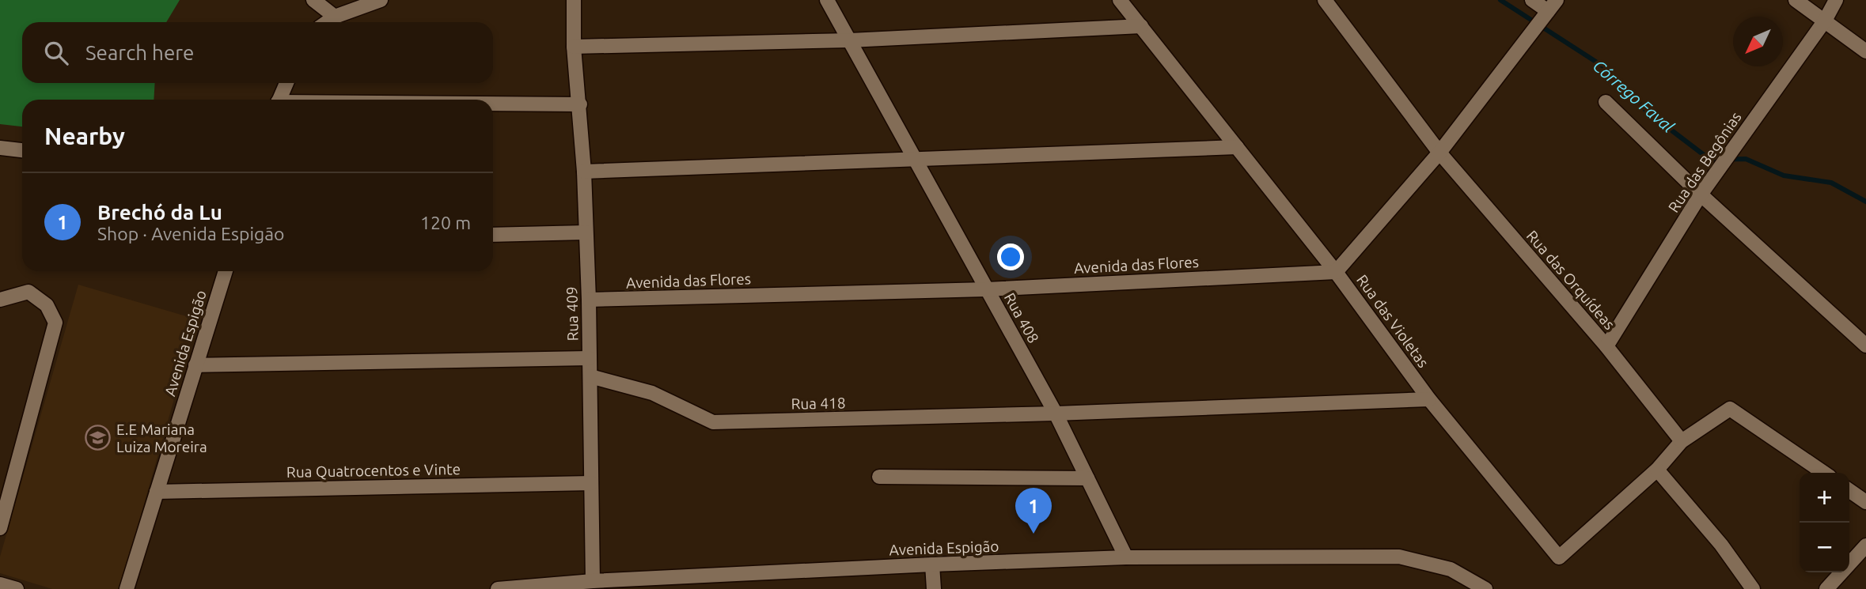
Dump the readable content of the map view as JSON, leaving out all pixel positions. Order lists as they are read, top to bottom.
{
  "streets": {
    "street": [
      "Rua das Begônias",
      "Avenida das Flores",
      "Rua das Orquídeas",
      "Rua 409",
      "Rua 408",
      "Rua das Violetas",
      "Avenida Espigão",
      "Rua 418",
      "Rua Quatrocentos e Vinte"
    ]
  },
  "crossings": [
    ["Rua das Begônias", "Rua das Orquídeas"],
    ["Avenida das Flores", "Rua 409"],
    ["Avenida das Flores", "Rua 408"],
    ["Avenida das Flores", "Rua das Violetas"],
    ["Rua das Orquídeas", "Rua das Violetas"],
    ["Rua 409", "Avenida Espigão"],
    ["Rua 409", "Rua 418"],
    ["Rua 409", "Rua Quatrocentos e Vinte"],
    ["Rua 408", "Avenida Espigão"],
    ["Rua 408", "Rua 418"],
    ["Rua das Violetas", "Rua 418"],
    ["Avenida Espigão", "Rua Quatrocentos e Vinte"]
  ],
  "water": ["Córrego Faval"],
  "places": {
    "school or university": ["E.E Mariana Luiza Moreira"]
  },
  "north": "bottom left",
  "page": {
    "search": "Search here",
    "heading": "Nearby",
    "list": [
      {
        "mark": "1",
        "name": "Brechó da Lu",
        "note": "Shop · Avenida Espigão",
        "value": "120 m"
      }
    ],
    "map_buttons": ["+", "−"],
    "pins": "1"
  }
}
